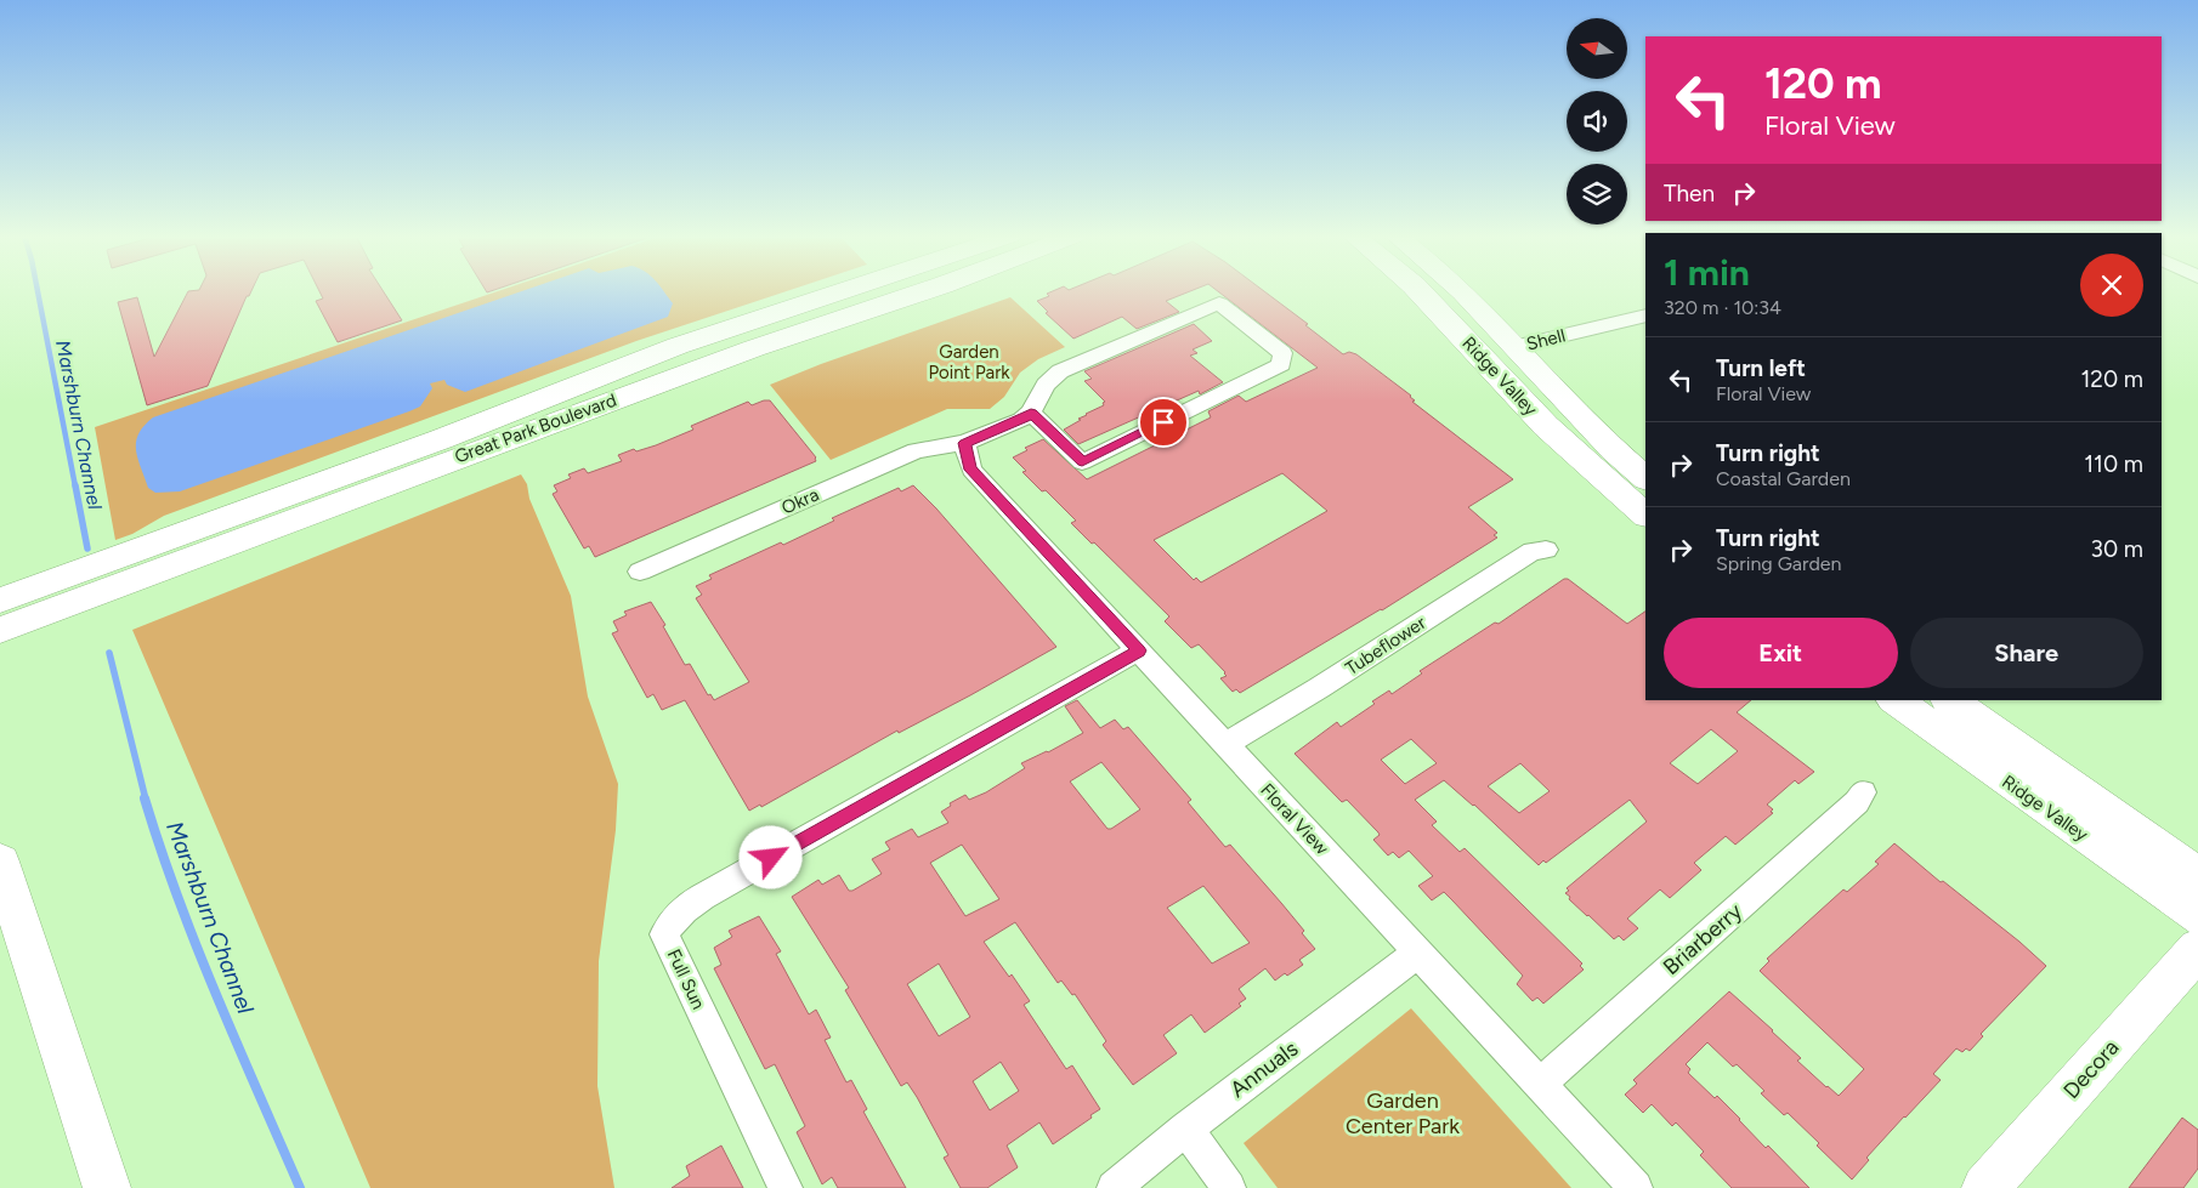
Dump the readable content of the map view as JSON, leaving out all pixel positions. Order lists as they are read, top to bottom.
{
  "streets": {
    "main road": ["Ridge Valley", "Great Park Boulevard", "Decora"],
    "street": [
      "Shell",
      "Okra",
      "Tubeflower",
      "Floral View",
      "Briarberry",
      "Full Sun",
      "Annuals"
    ]
  },
  "crossings": [
    ["Shell", "Ridge Valley"],
    ["Okra", "Floral View"],
    ["Tubeflower", "Floral View"],
    ["Floral View", "Briarberry"],
    ["Floral View", "Full Sun"],
    ["Floral View", "Annuals"]
  ],
  "water": ["Marshburn Channel"],
  "parks": ["Garden Point Park", "Garden Center Park"],
  "north": "left",
  "page": {
    "turn": ["120 m", "Floral View"],
    "then": "Then",
    "heading": ["1 min", "320 m · 10:34"],
    "list": [
      {
        "name": "Turn left",
        "note": "Floral View",
        "value": "120 m"
      },
      {
        "name": "Turn right",
        "note": "Coastal Garden",
        "value": "110 m"
      },
      {
        "name": "Turn right",
        "note": "Spring Garden",
        "value": "30 m"
      }
    ],
    "buttons": ["Exit", "Share"]
  }
}
